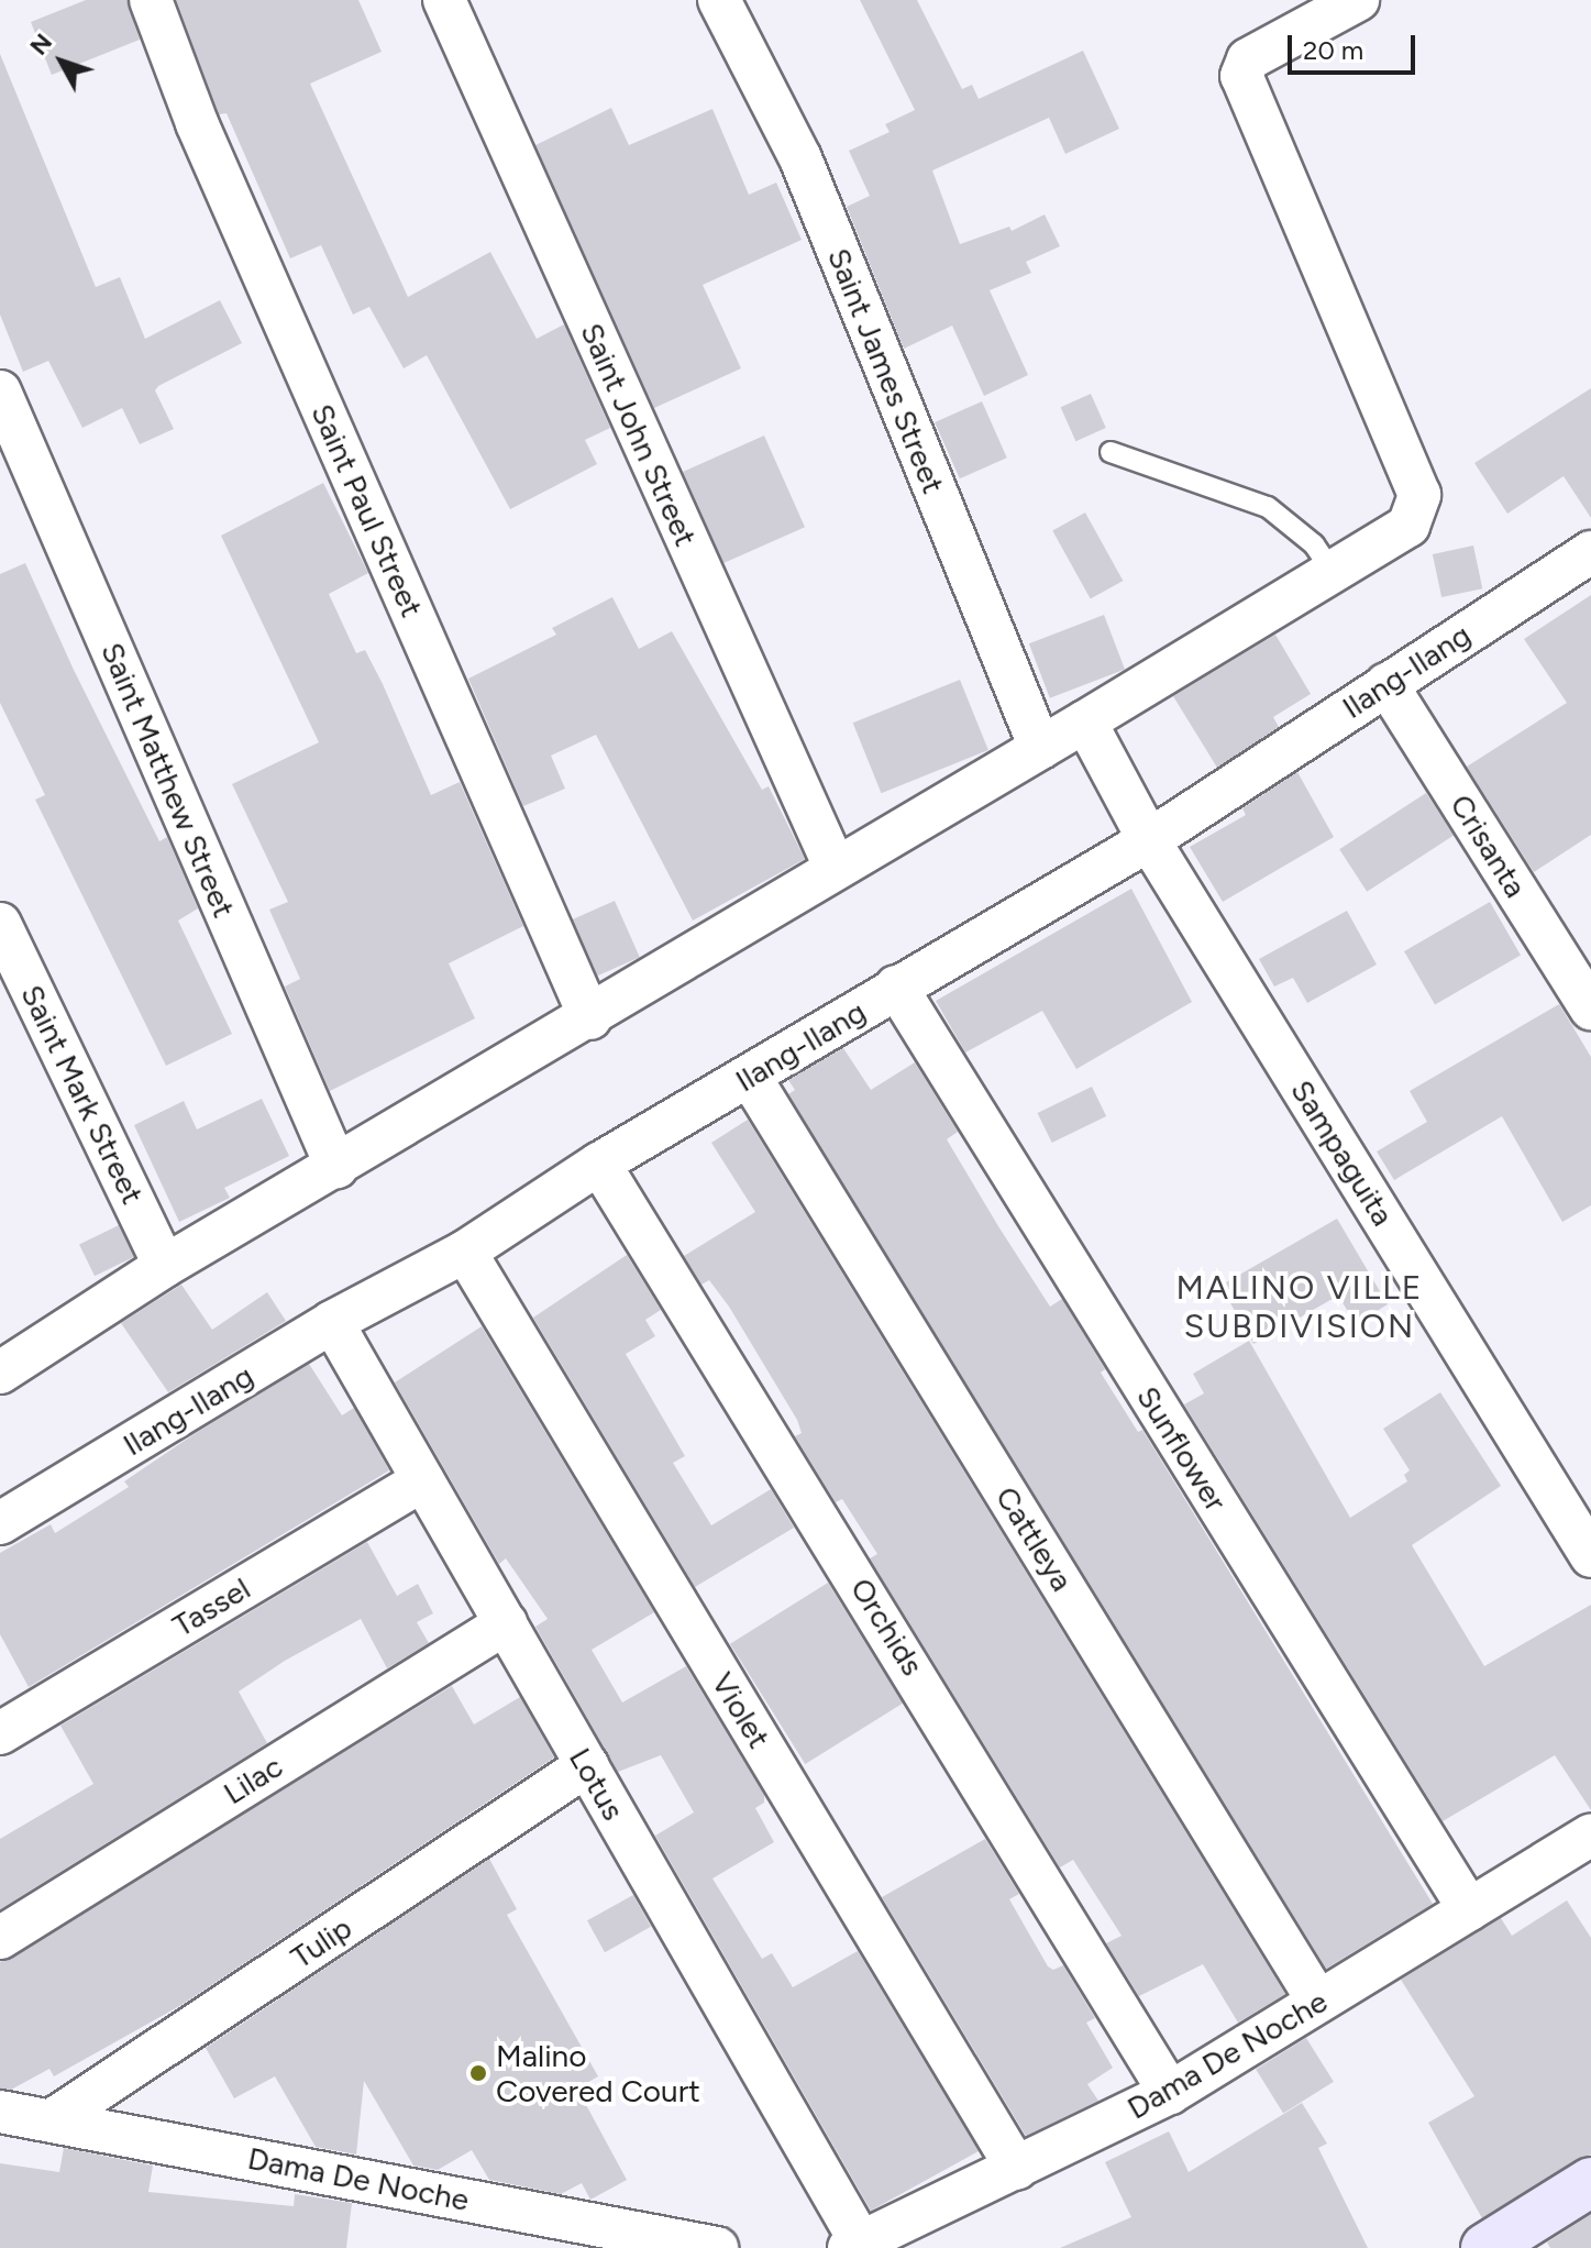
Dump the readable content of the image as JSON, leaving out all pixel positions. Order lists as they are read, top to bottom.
{
  "streets": {
    "street": [
      "Saint James Street",
      "Saint John Street",
      "Saint Paul Street",
      "Ilang-Ilang",
      "Saint Matthew Street",
      "Crisanta",
      "Saint Mark Street",
      "Sampaguita",
      "Sunflower",
      "Cattleya",
      "Tassel",
      "Orchids",
      "Violet",
      "Lilac",
      "Lotus",
      "Tulip",
      "Dama De Noche"
    ]
  },
  "crossings": [
    ["Ilang-Ilang", "Crisanta"],
    ["Ilang-Ilang", "Sampaguita"],
    ["Ilang-Ilang", "Sunflower"],
    ["Ilang-Ilang", "Cattleya"],
    ["Ilang-Ilang", "Orchids"],
    ["Ilang-Ilang", "Violet"],
    ["Ilang-Ilang", "Lotus"],
    ["Sunflower", "Dama De Noche"],
    ["Cattleya", "Dama De Noche"],
    ["Tassel", "Lotus"],
    ["Orchids", "Dama De Noche"],
    ["Violet", "Dama De Noche"],
    ["Lilac", "Lotus"],
    ["Lotus", "Tulip"],
    ["Lotus", "Dama De Noche"],
    ["Tulip", "Dama De Noche"]
  ],
  "districts": ["MALINO VILLE SUBDIVISION"],
  "places": ["Malino Covered Court"],
  "scale_bar": "20 m",
  "north": "top left"
}
